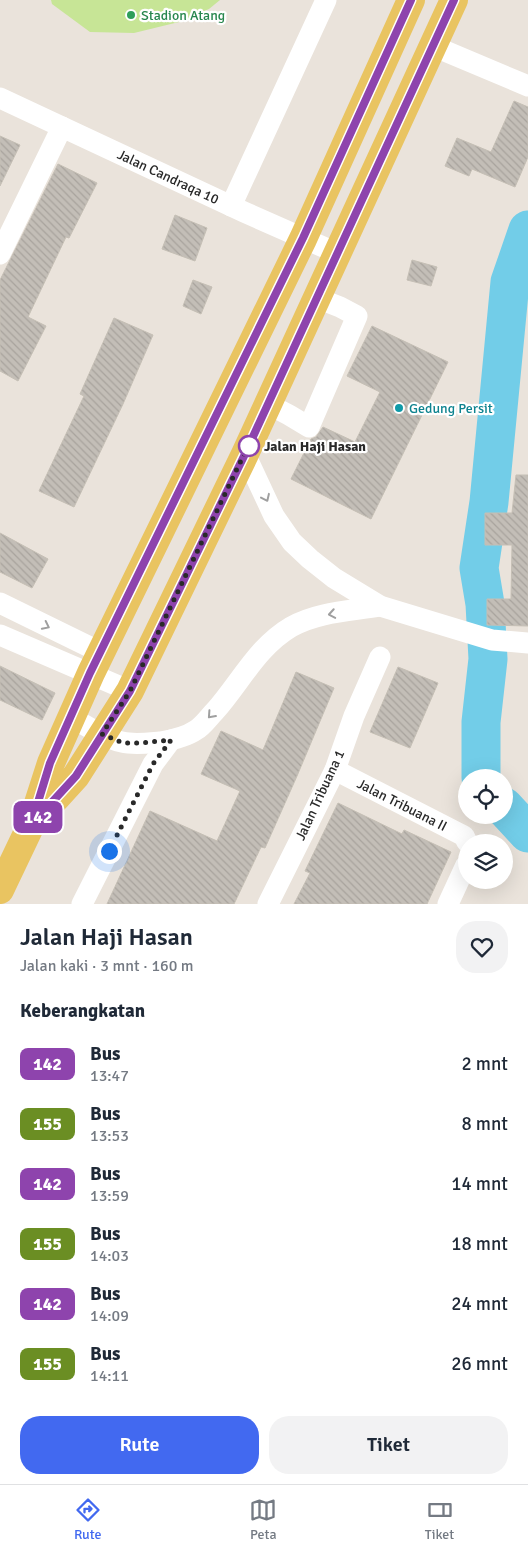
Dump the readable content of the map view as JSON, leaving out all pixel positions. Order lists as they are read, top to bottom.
{
  "streets": {
    "street": ["Jalan Candraqa 10", "Jalan Tribuana 1", "Jalan Tribuana II"]
  },
  "crossings": [
    ["Jalan Tribuana 1", "Jalan Tribuana II"]
  ],
  "places": ["Stadion Atang", "Gedung Persit", "Jalan Haji Hasan"],
  "lines": ["bus line 142"],
  "page": {
    "on_map": "142",
    "heading": [
      ["Jalan Haji Hasan", "Jalan kaki · 3 mnt · 160 m"],
      "Keberangkatan"
    ],
    "list": [
      {
        "mark": "142",
        "name": "Bus",
        "note": "13:47",
        "value": "2 mnt"
      },
      {
        "mark": "155",
        "name": "Bus",
        "note": "13:53",
        "value": "8 mnt"
      },
      {
        "mark": "142",
        "name": "Bus",
        "note": "13:59",
        "value": "14 mnt"
      },
      {
        "mark": "155",
        "name": "Bus",
        "note": "14:03",
        "value": "18 mnt"
      },
      {
        "mark": "142",
        "name": "Bus",
        "note": "14:09",
        "value": "24 mnt"
      },
      {
        "mark": "155",
        "name": "Bus",
        "note": "14:11",
        "value": "26 mnt"
      }
    ],
    "buttons": ["Rute", "Tiket"],
    "tabs": ["Rute", "Peta", "Tiket"]
  }
}
